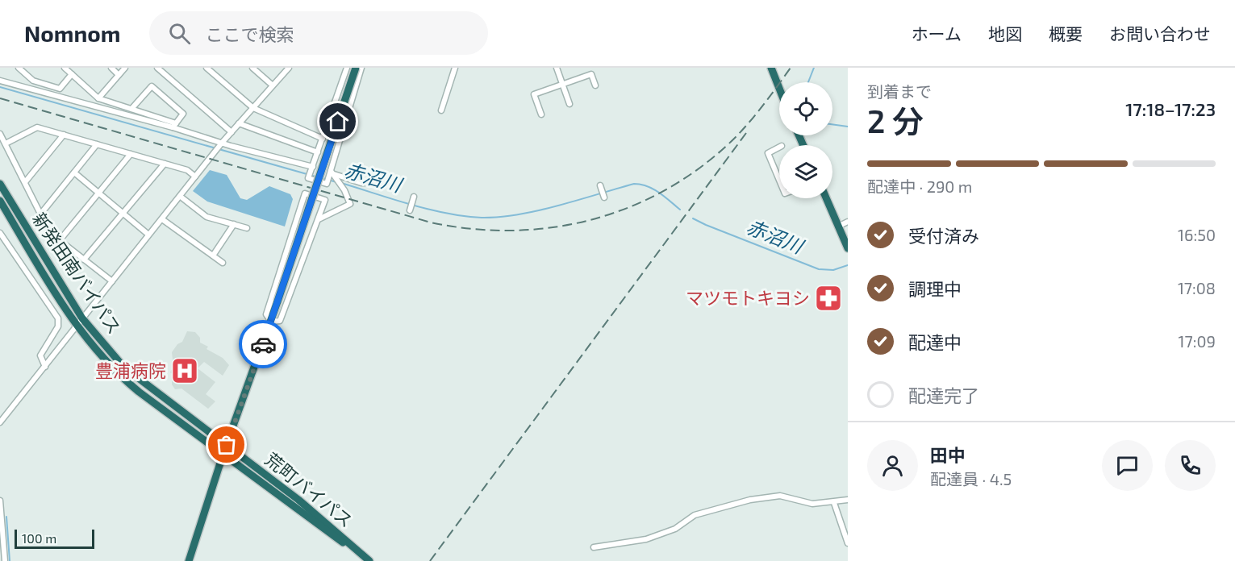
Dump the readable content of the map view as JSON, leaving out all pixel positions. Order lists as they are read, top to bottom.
{
  "streets": {
    "highway": ["新発田南バイパス", "荒町バイパス"]
  },
  "crossings": [
    ["新発田南バイパス", "荒町バイパス"]
  ],
  "water": ["赤沼川"],
  "places": {
    "pharmacy": ["マツモトキヨシ"],
    "hospital": ["豊浦病院"]
  },
  "scale_bar": "100 m",
  "page": {
    "header": "Nomnom",
    "search": "ここで検索",
    "nav": [
      "ホーム",
      "地図",
      "概要",
      "お問い合わせ"
    ],
    "heading": ["2 分", "到着まで", "17:18–17:23"],
    "panel": ["田中", "配達員 · 4.5"],
    "bar": "配達中 · 290 m",
    "list": [
      ["受付済み", "16:50"],
      ["調理中", "17:08"],
      ["配達中", "17:09"],
      "配達完了"
    ],
    "scale": "100 m"
  }
}
